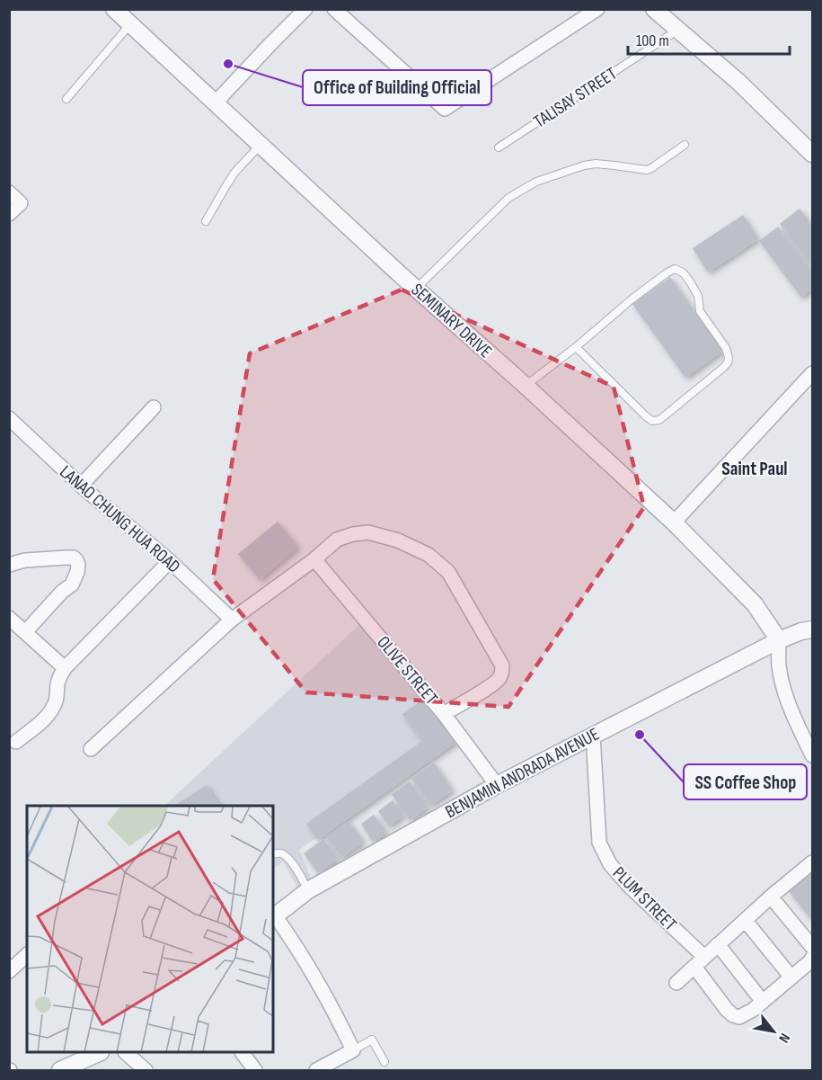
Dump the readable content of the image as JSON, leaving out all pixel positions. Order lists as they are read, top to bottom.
{
  "streets": {
    "street": [
      "SEMINARY DRIVE",
      "LANAO CHUNG HUA ROAD",
      "OLIVE STREET",
      "BENJAMIN ANDRADA AVENUE",
      "PLUM STREET"
    ],
    "lane": ["TALISAY STREET"]
  },
  "crossings": [
    ["SEMINARY DRIVE", "BENJAMIN ANDRADA AVENUE"],
    ["OLIVE STREET", "BENJAMIN ANDRADA AVENUE"],
    ["BENJAMIN ANDRADA AVENUE", "PLUM STREET"]
  ],
  "districts": ["Saint Paul"],
  "places": ["Office of Building Official", "SS Coffee Shop"],
  "scale_bar": "100 m",
  "north": "bottom right"
}
